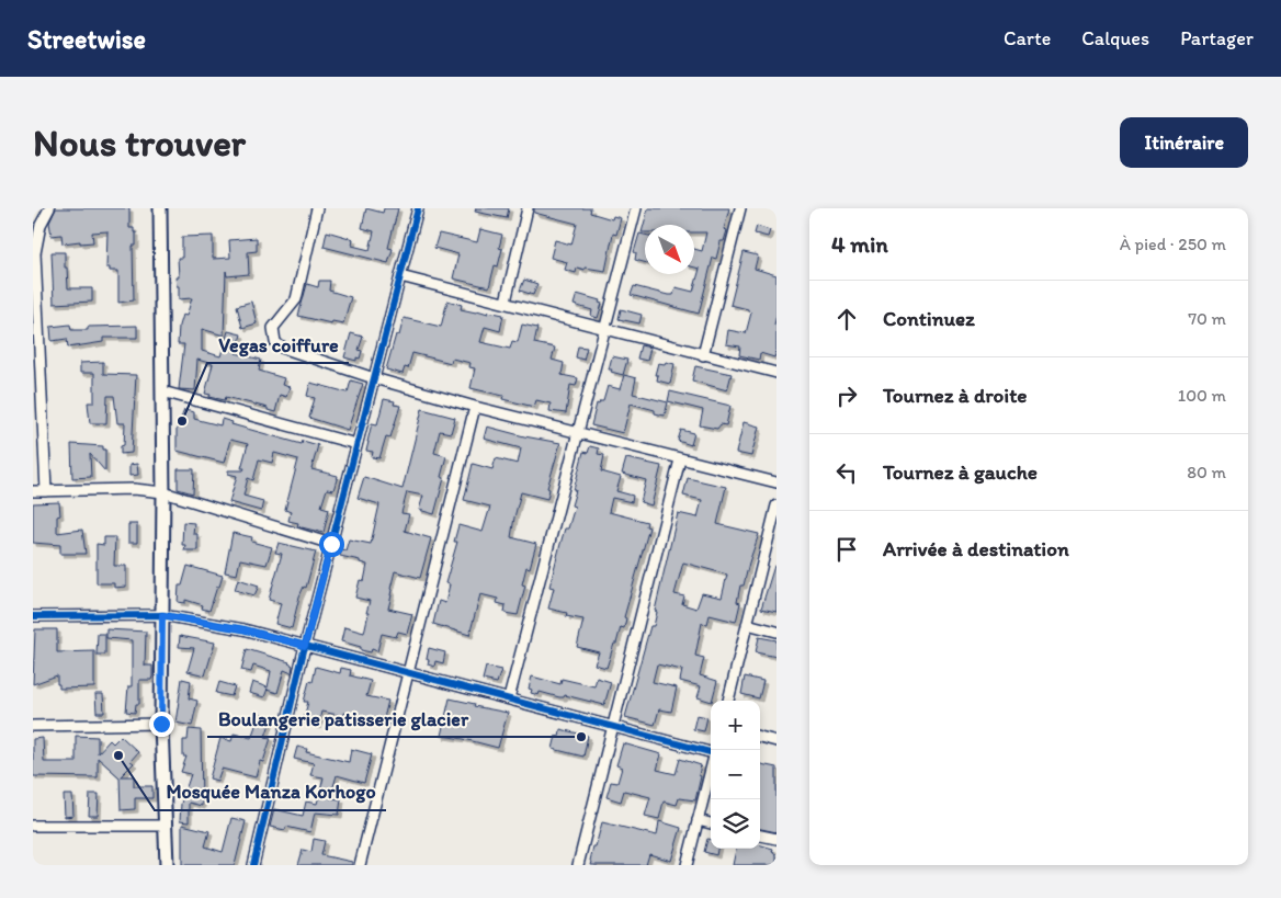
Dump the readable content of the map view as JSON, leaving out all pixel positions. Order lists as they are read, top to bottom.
{
  "places": ["Vegas coiffure", "Boulangerie patisserie glacier", "Mosquée Manza Korhogo"],
  "north": "bottom right",
  "page": {
    "header": "Streetwise",
    "nav": ["Carte", "Calques", "Partager"],
    "buttons": "Itinéraire",
    "title": "Nous trouver",
    "heading": ["4 min", "À pied · 250 m"],
    "list": [
      ["Continuez", "70 m"],
      ["Tournez à droite", "100 m"],
      ["Tournez à gauche", "80 m"],
      "Arrivée à destination"
    ],
    "map_buttons": ["+", "−"]
  }
}
